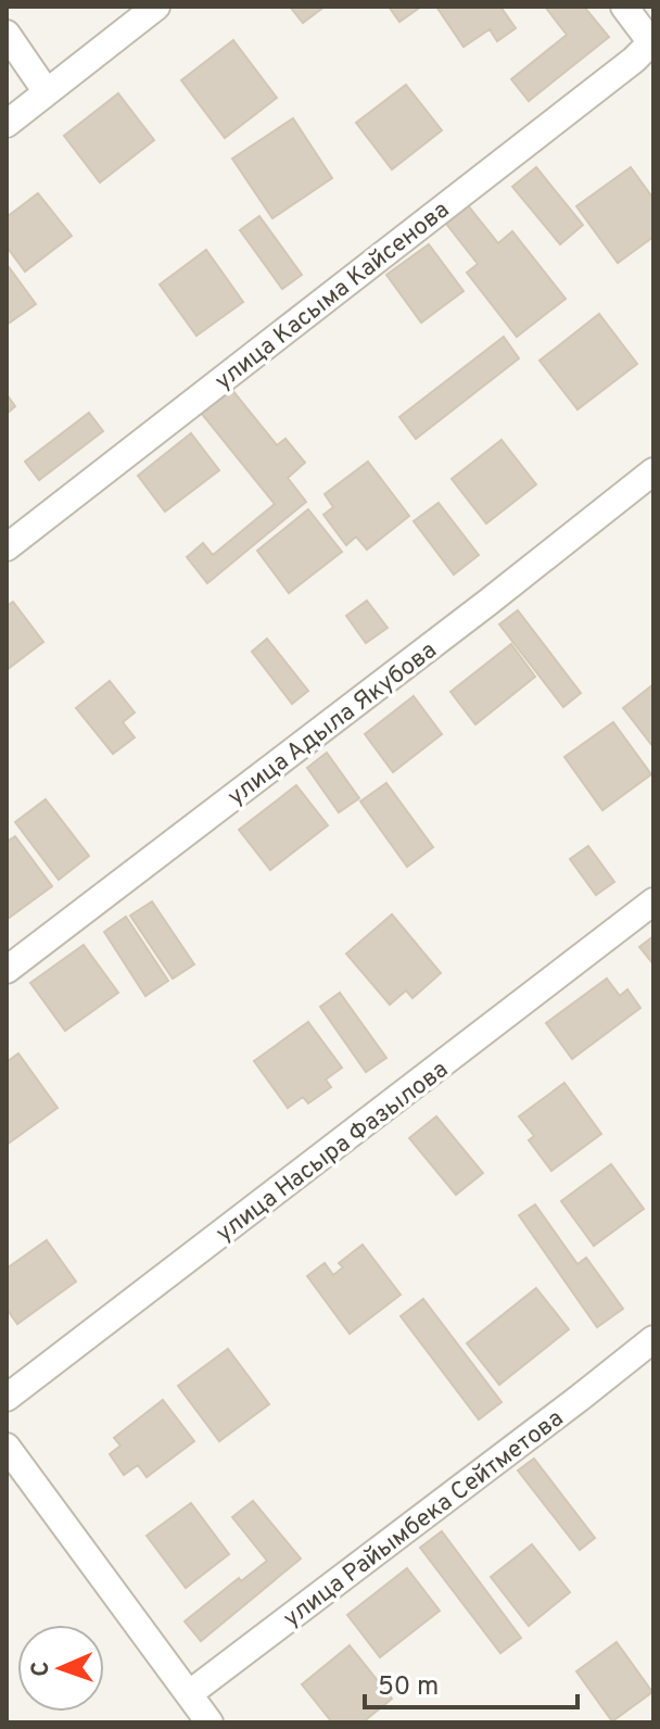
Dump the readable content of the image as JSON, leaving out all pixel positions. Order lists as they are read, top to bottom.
{
  "streets": {
    "street": [
      "улица Касыма Кайсенова",
      "улица Адыла Якубова",
      "улица Насыра Фазылова",
      "улица Райымбека Сейтметова"
    ]
  },
  "scale_bar": "50 m",
  "north": "left"
}
